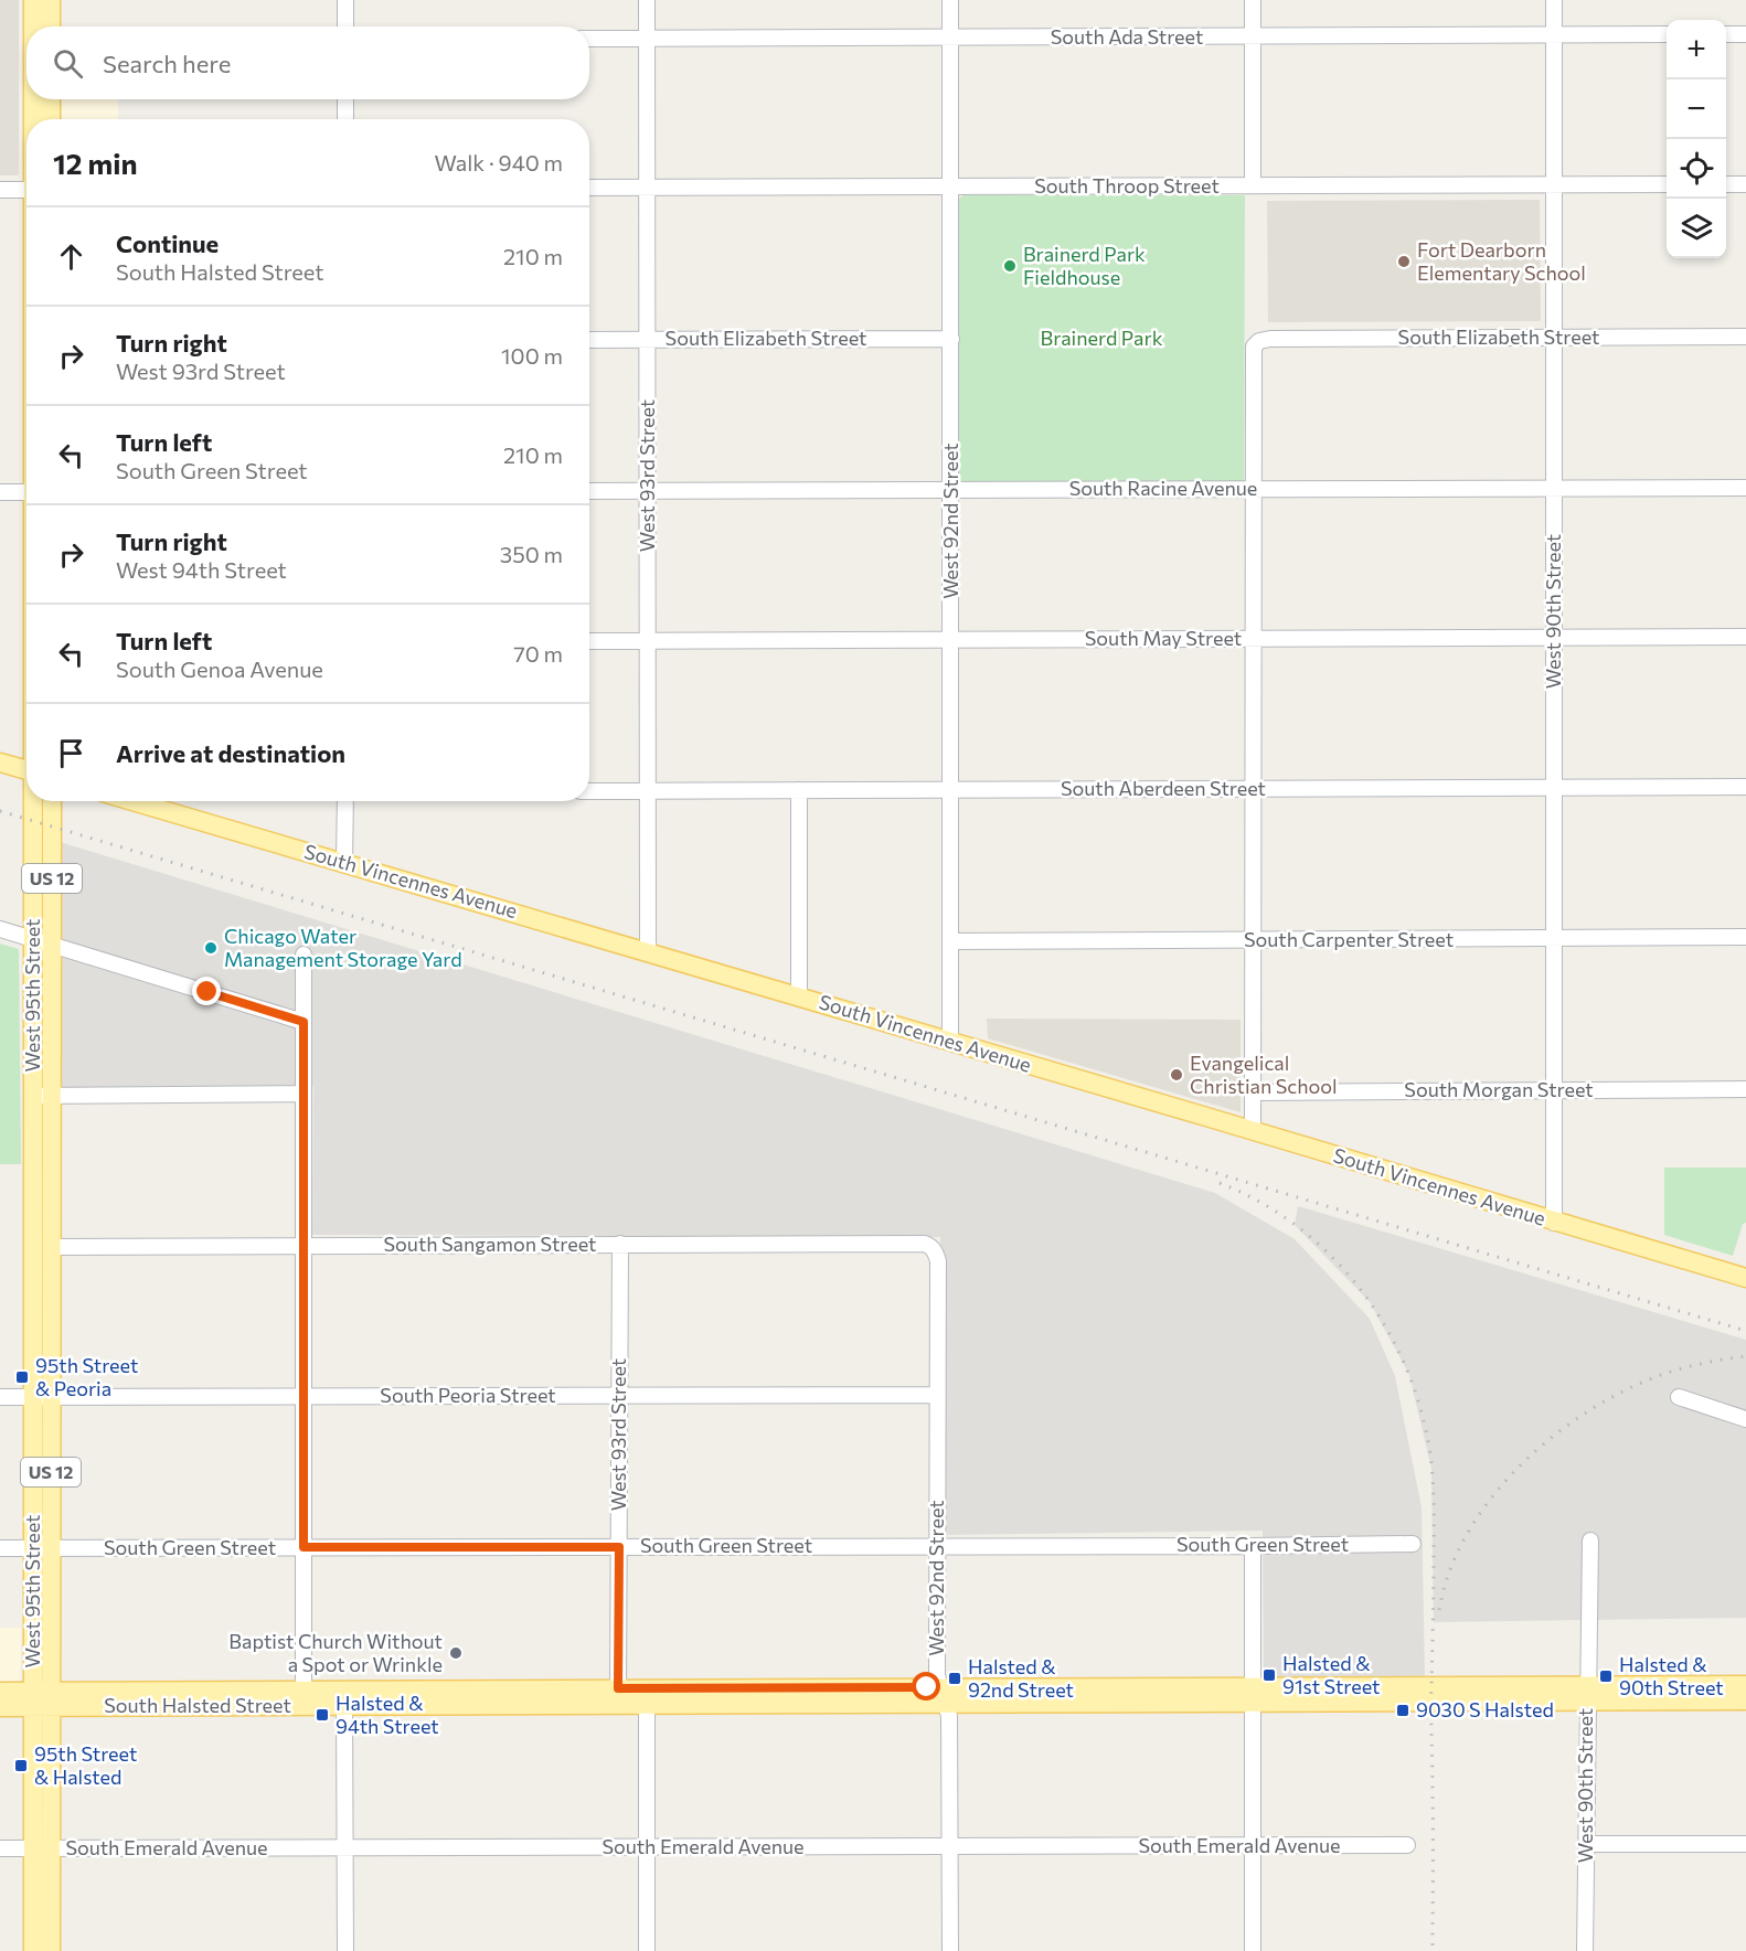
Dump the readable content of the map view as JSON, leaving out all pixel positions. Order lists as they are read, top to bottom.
{
  "streets": {
    "main road": [
      "US 12",
      "South Vincennes Avenue",
      "West 95th Street",
      "South Halsted Street"
    ],
    "street": [
      "South Ada Street",
      "South Throop Street",
      "South Elizabeth Street",
      "West 93rd Street",
      "South Racine Avenue",
      "West 92nd Street",
      "West 90th Street",
      "South May Street",
      "South Aberdeen Street",
      "South Carpenter Street",
      "South Morgan Street",
      "South Sangamon Street",
      "South Peoria Street",
      "South Green Street",
      "South Emerald Avenue"
    ]
  },
  "crossings": [
    ["South Ada Street", "West 93rd Street"],
    ["South Ada Street", "West 92nd Street"],
    ["South Ada Street", "West 90th Street"],
    ["South Throop Street", "West 93rd Street"],
    ["South Throop Street", "West 92nd Street"],
    ["South Throop Street", "West 90th Street"],
    ["South Elizabeth Street", "West 93rd Street"],
    ["South Elizabeth Street", "South Racine Avenue"],
    ["South Elizabeth Street", "West 92nd Street"],
    ["South Elizabeth Street", "West 90th Street"],
    ["West 93rd Street", "South Racine Avenue"],
    ["West 93rd Street", "South May Street"],
    ["West 93rd Street", "South Aberdeen Street"],
    ["West 93rd Street", "South Vincennes Avenue"],
    ["West 93rd Street", "South Sangamon Street"],
    ["West 93rd Street", "South Peoria Street"],
    ["West 93rd Street", "South Green Street"],
    ["West 93rd Street", "South Halsted Street"],
    ["South Racine Avenue", "West 92nd Street"],
    ["South Racine Avenue", "West 90th Street"],
    ["West 92nd Street", "South May Street"],
    ["West 92nd Street", "South Aberdeen Street"],
    ["West 92nd Street", "South Vincennes Avenue"],
    ["West 92nd Street", "South Carpenter Street"],
    ["West 92nd Street", "South Sangamon Street"],
    ["West 92nd Street", "South Peoria Street"],
    ["West 92nd Street", "South Green Street"],
    ["West 92nd Street", "South Halsted Street"],
    ["West 92nd Street", "South Emerald Avenue"],
    ["West 90th Street", "South May Street"],
    ["West 90th Street", "South Aberdeen Street"],
    ["West 90th Street", "South Vincennes Avenue"],
    ["West 90th Street", "South Carpenter Street"],
    ["West 90th Street", "South Morgan Street"],
    ["West 90th Street", "South Halsted Street"],
    ["West 95th Street", "South Sangamon Street"],
    ["West 95th Street", "South Peoria Street"],
    ["West 95th Street", "South Green Street"],
    ["West 95th Street", "South Halsted Street"],
    ["West 95th Street", "South Emerald Avenue"]
  ],
  "parks": ["Brainerd Park"],
  "places": {
    "other": [
      "Fort Dearborn Elementary School",
      "Brainerd Park Fieldhouse",
      "Chicago Water Management Storage Yard",
      "Evangelical Christian School",
      "Baptist Church Without a Spot or Wrinkle"
    ],
    "transit": [
      "95th Street & Peoria",
      "Halsted & 91st Street",
      "Halsted & 90th Street",
      "Halsted & 92nd Street",
      "9030 S Halsted",
      "Halsted & 94th Street",
      "95th Street & Halsted"
    ]
  },
  "page": {
    "map_buttons": ["+", "−"],
    "search": "Search here",
    "heading": ["12 min", "Walk · 940 m"],
    "list": [
      ["Continue", "South Halsted Street", "210 m"],
      ["Turn right", "West 93rd Street", "100 m"],
      ["Turn left", "South Green Street", "210 m"],
      ["Turn right", "West 94th Street", "350 m"],
      ["Turn left", "South Genoa Avenue", "70 m"],
      "Arrive at destination"
    ]
  }
}
